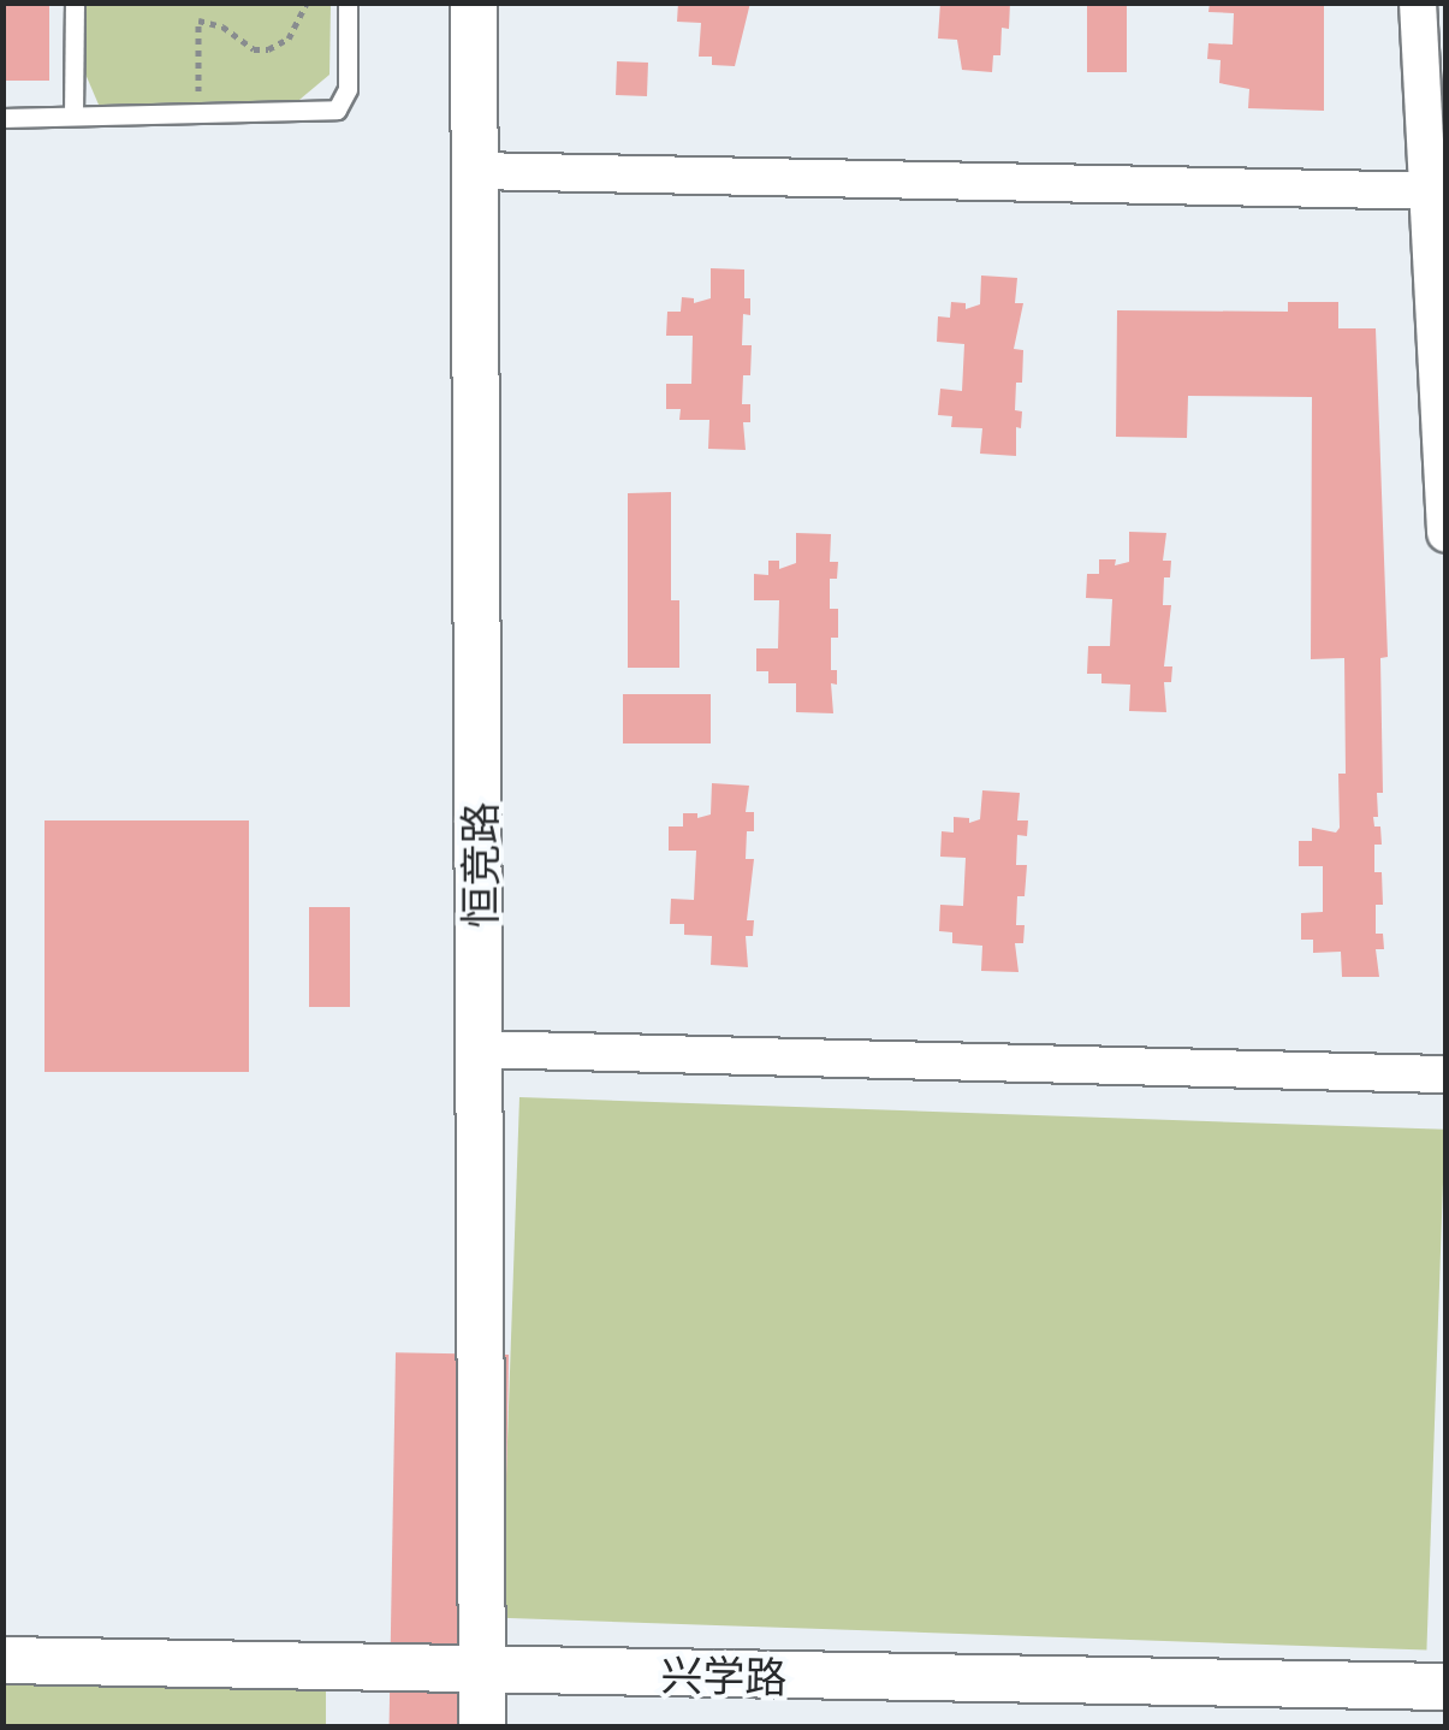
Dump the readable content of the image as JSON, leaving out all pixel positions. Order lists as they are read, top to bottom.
{
  "streets": {
    "street": ["恒竞路", "兴学路"]
  },
  "crossings": [
    ["恒竞路", "兴学路"]
  ]
}
